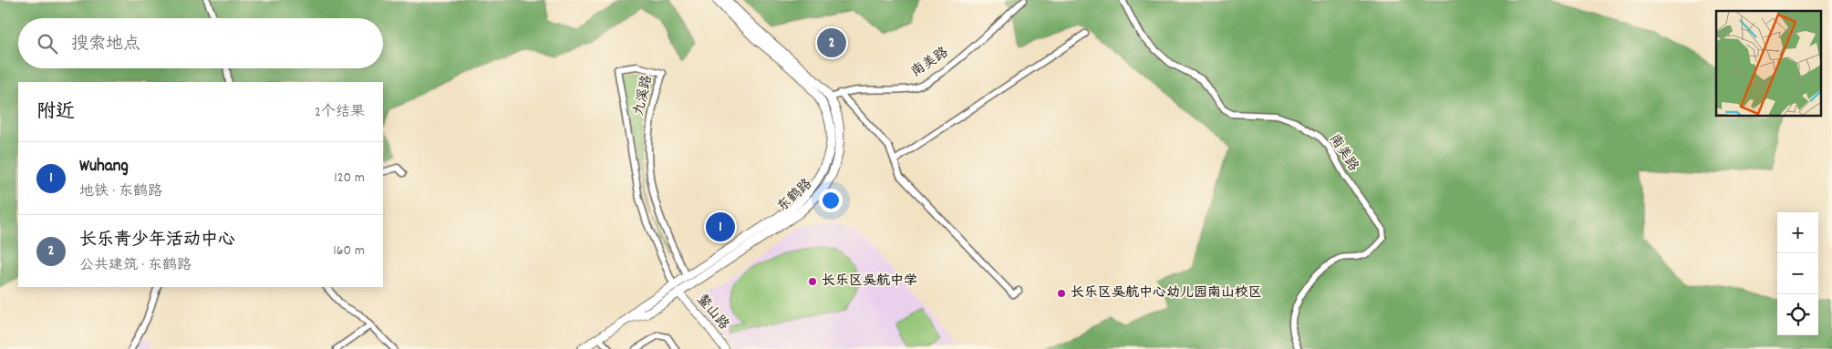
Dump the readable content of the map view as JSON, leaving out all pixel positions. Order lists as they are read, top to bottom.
{
  "streets": {
    "main road": ["东鹤路"],
    "street": ["南美路", "九溪路", "鳌山路"]
  },
  "crossings": [
    ["南美路", "东鹤路"],
    ["九溪路", "东鹤路"],
    ["九溪路", "鳌山路"],
    ["东鹤路", "鳌山路"]
  ],
  "places": ["长乐区吴航中学", "长乐区吴航中心幼儿园南山校区"],
  "page": {
    "search": "搜索地点",
    "pins": ["2", "1"],
    "heading": ["附近", "2个结果"],
    "list": [
      {
        "mark": "1",
        "name": "Wuhang",
        "note": "地铁 · 东鹤路",
        "value": "120 m"
      },
      {
        "mark": "2",
        "name": "长乐青少年活动中心",
        "note": "公共建筑 · 东鹤路",
        "value": "160 m"
      }
    ],
    "map_buttons": ["+", "−"]
  }
}
